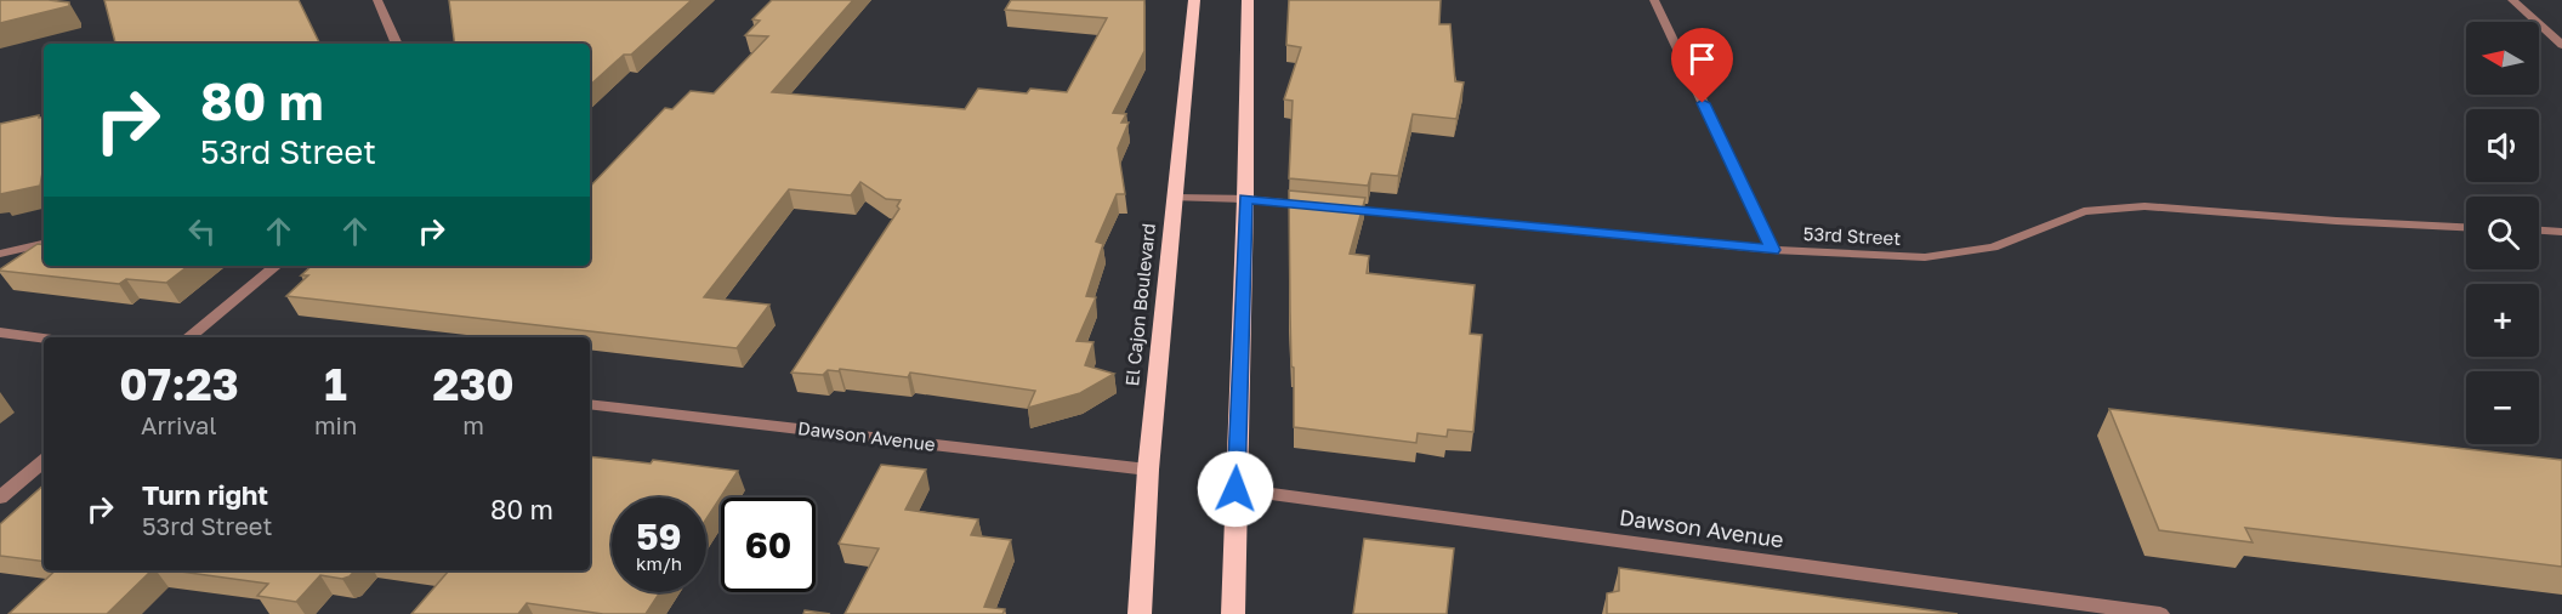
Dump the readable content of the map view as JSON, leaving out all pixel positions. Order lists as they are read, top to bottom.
{
  "streets": {
    "main road": ["El Cajon Boulevard"],
    "street": ["53rd Street", "Dawson Avenue"]
  },
  "crossings": [
    ["53rd Street", "El Cajon Boulevard"],
    ["El Cajon Boulevard", "Dawson Avenue"]
  ],
  "north": "left",
  "page": {
    "map_buttons": ["+", "−"],
    "turn": ["80 m", "53rd Street"],
    "eta": [
      "07:23",
      "Arrival",
      "1",
      "min",
      "230",
      "m"
    ],
    "list": [
      {
        "name": "Turn right",
        "note": "53rd Street",
        "value": "80 m"
      }
    ],
    "speed": "59 km/h",
    "limit": "60"
  }
}
